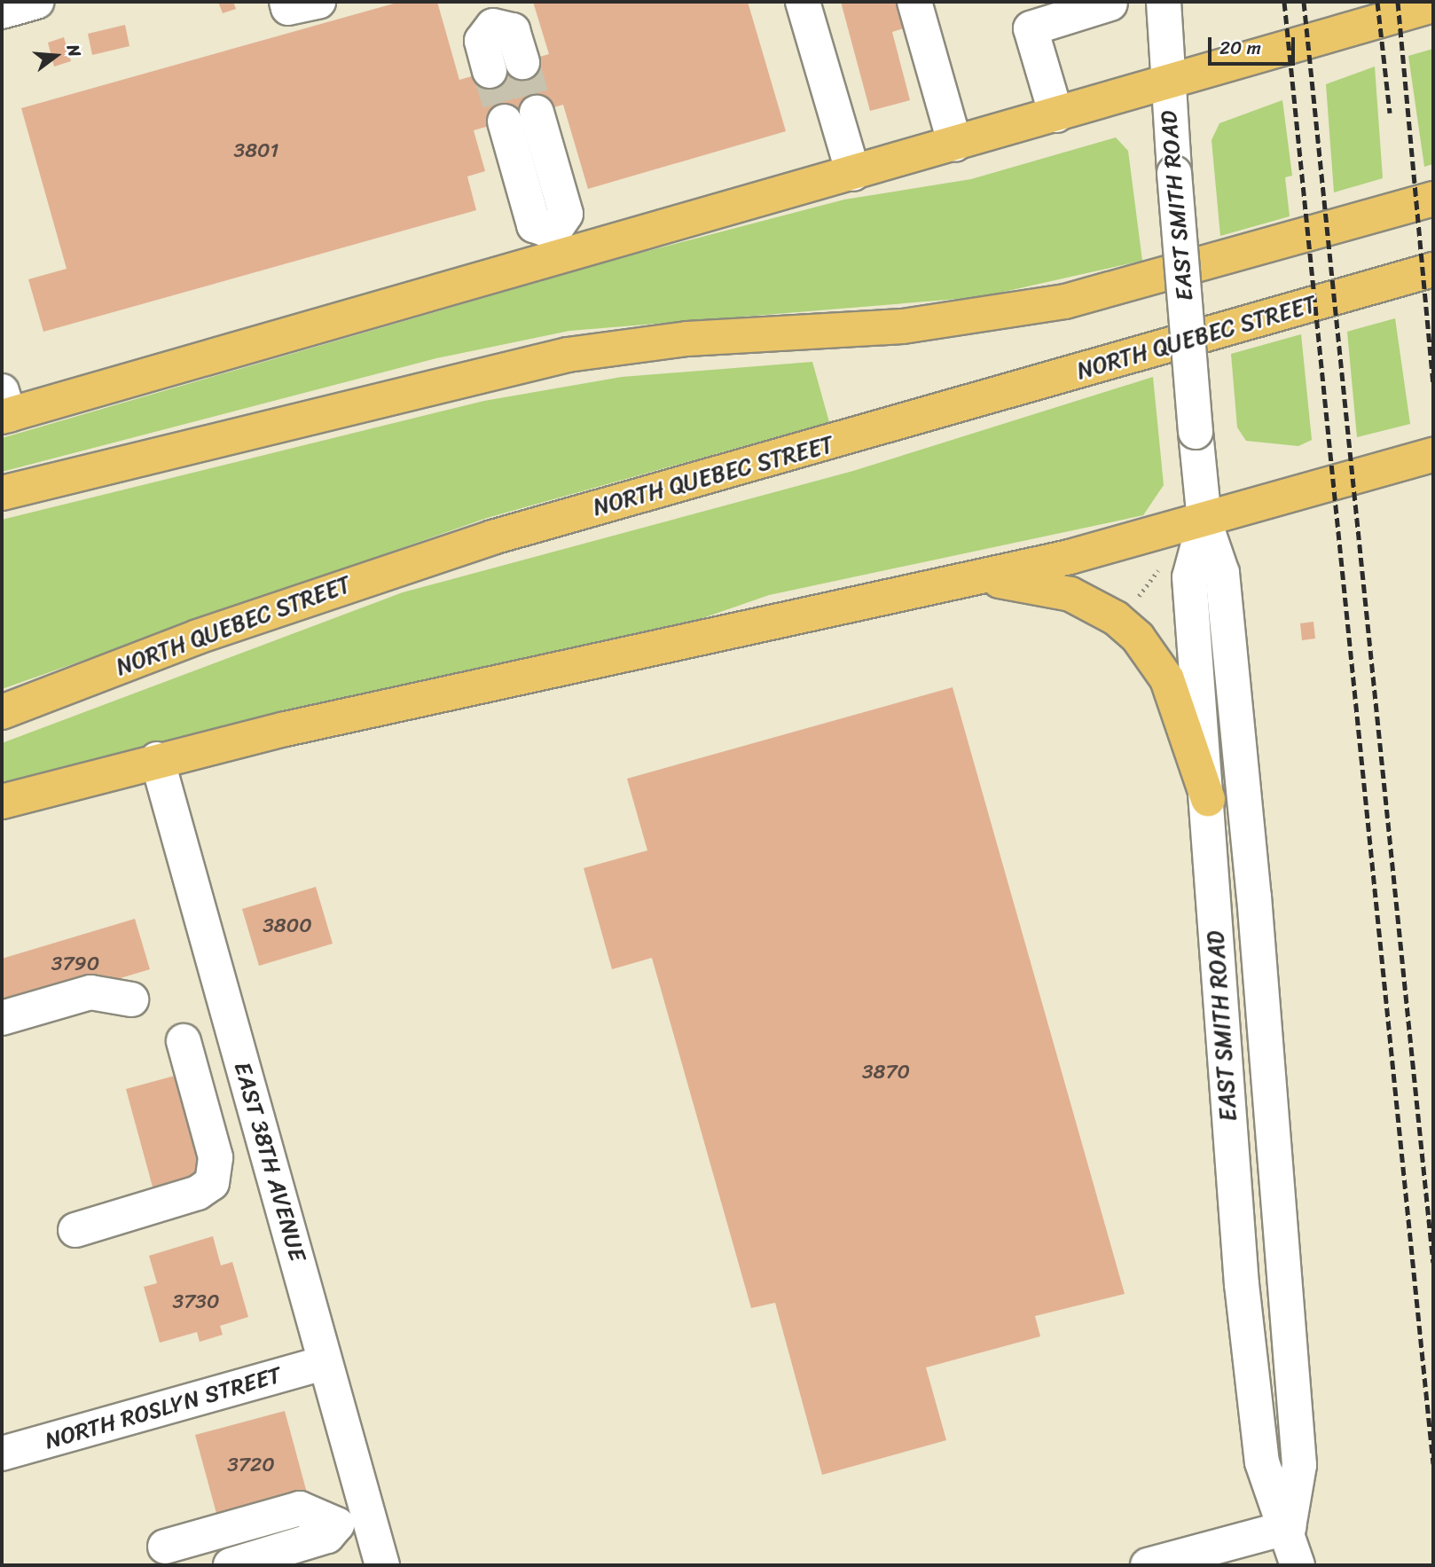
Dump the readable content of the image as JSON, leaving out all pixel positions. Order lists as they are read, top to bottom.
{
  "streets": {
    "main road": ["NORTH QUEBEC STREET"],
    "street": ["EAST SMITH ROAD", "EAST 38TH AVENUE", "NORTH ROSLYN STREET"]
  },
  "crossings": [
    ["EAST 38TH AVENUE", "NORTH ROSLYN STREET"]
  ],
  "house_numbers": [
    "3801",
    "3800",
    "3790",
    "3870",
    "3730",
    "3720"
  ],
  "scale_bar": "20 m",
  "north": "right"
}
